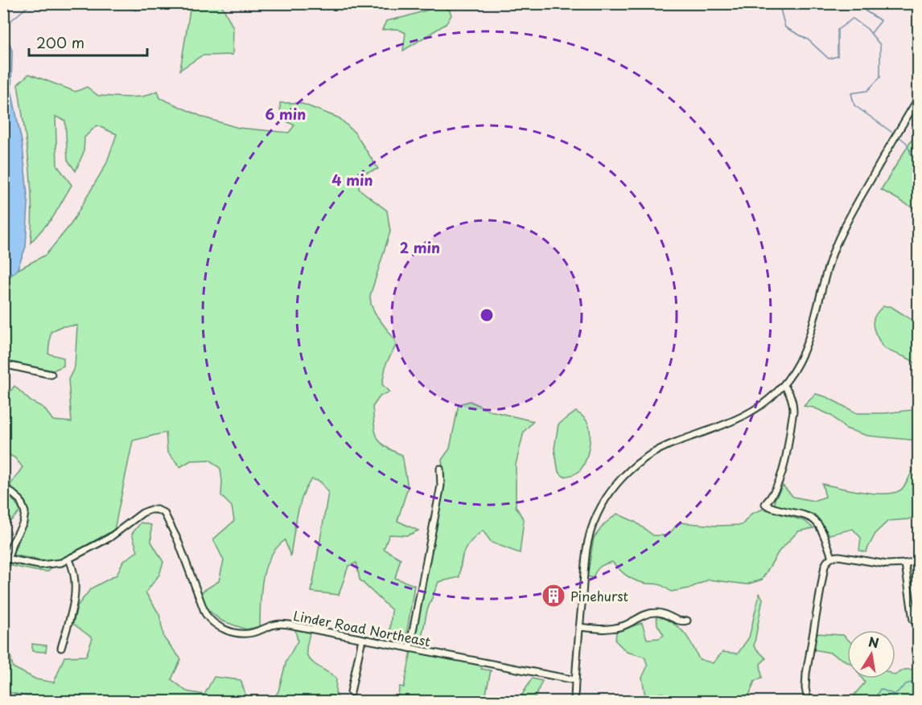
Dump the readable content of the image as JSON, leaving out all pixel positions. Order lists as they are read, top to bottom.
{
  "streets": {
    "street": ["Linder Road Northeast"]
  },
  "places": {
    "building": ["Pinehurst"]
  },
  "scale_bar": "200 m",
  "north": "top",
  "rings": ["6 min", "4 min", "2 min"]
}
